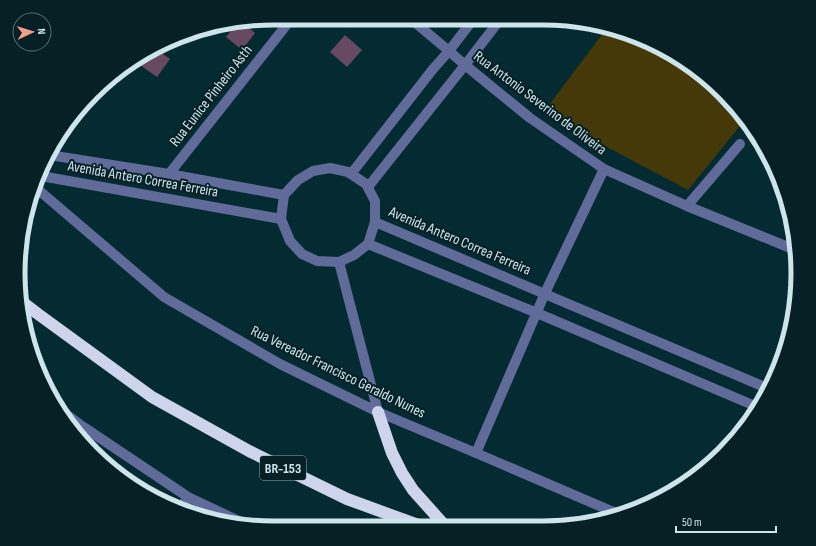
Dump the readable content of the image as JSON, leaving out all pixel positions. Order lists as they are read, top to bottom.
{
  "streets": {
    "highway": ["BR-153"],
    "street": [
      "Rua Eunice Pinheiro Asth",
      "Rua Antonio Severino de Oliveira",
      "Avenida Antero Correa Ferreira",
      "Rua Vereador Francisco Geraldo Nunes"
    ]
  },
  "crossings": [
    ["Rua Eunice Pinheiro Asth", "Avenida Antero Correa Ferreira"]
  ],
  "scale_bar": "50 m",
  "north": "right"
}
